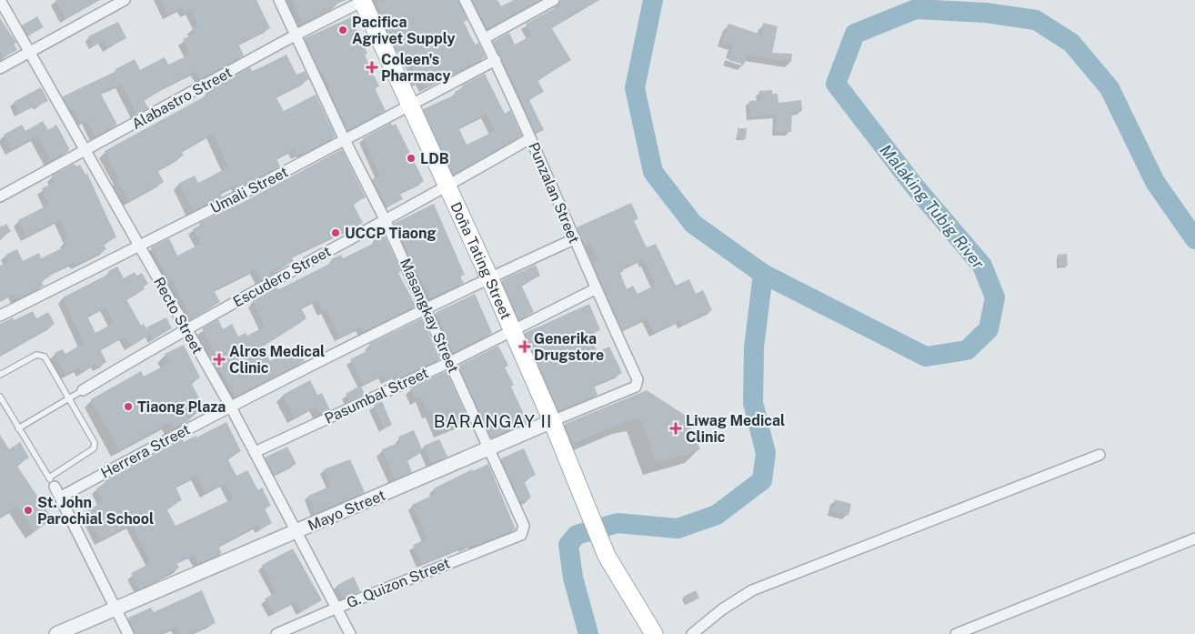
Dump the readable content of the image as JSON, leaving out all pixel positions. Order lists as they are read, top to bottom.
{
  "streets": {
    "main road": ["Doña Tating Street"],
    "street": [
      "Alabastro Street",
      "Umali Street",
      "Punzalan Street",
      "Escudero Street",
      "Recto Street",
      "Masangkay Street",
      "Pasumbal Street",
      "Herrera Street",
      "Mayo Street",
      "G. Quizon Street"
    ]
  },
  "crossings": [
    ["Alabastro Street", "Doña Tating Street"],
    ["Alabastro Street", "Recto Street"],
    ["Alabastro Street", "Masangkay Street"],
    ["Umali Street", "Punzalan Street"],
    ["Umali Street", "Doña Tating Street"],
    ["Umali Street", "Recto Street"],
    ["Umali Street", "Masangkay Street"],
    ["Punzalan Street", "Escudero Street"],
    ["Punzalan Street", "Pasumbal Street"],
    ["Punzalan Street", "Herrera Street"],
    ["Punzalan Street", "Mayo Street"],
    ["Doña Tating Street", "Escudero Street"],
    ["Doña Tating Street", "Pasumbal Street"],
    ["Doña Tating Street", "Herrera Street"],
    ["Doña Tating Street", "Mayo Street"],
    ["Escudero Street", "Recto Street"],
    ["Escudero Street", "Masangkay Street"],
    ["Recto Street", "Pasumbal Street"],
    ["Recto Street", "Herrera Street"],
    ["Recto Street", "Mayo Street"],
    ["Recto Street", "G. Quizon Street"],
    ["Masangkay Street", "Pasumbal Street"],
    ["Masangkay Street", "Herrera Street"],
    ["Masangkay Street", "Mayo Street"],
    ["Masangkay Street", "G. Quizon Street"]
  ],
  "districts": ["BARANGAY II"],
  "water": ["Malaking Tubig River"],
  "places": {
    "other": [
      "Pacifica Agrivet Supply",
      "LDB",
      "UCCP Tiaong",
      "Tiaong Plaza",
      "St. John Parochial School"
    ],
    "health": [
      "Coleen's Pharmacy",
      "Generika Drugstore",
      "Alros Medical Clinic",
      "Liwag Medical Clinic"
    ]
  }
}
